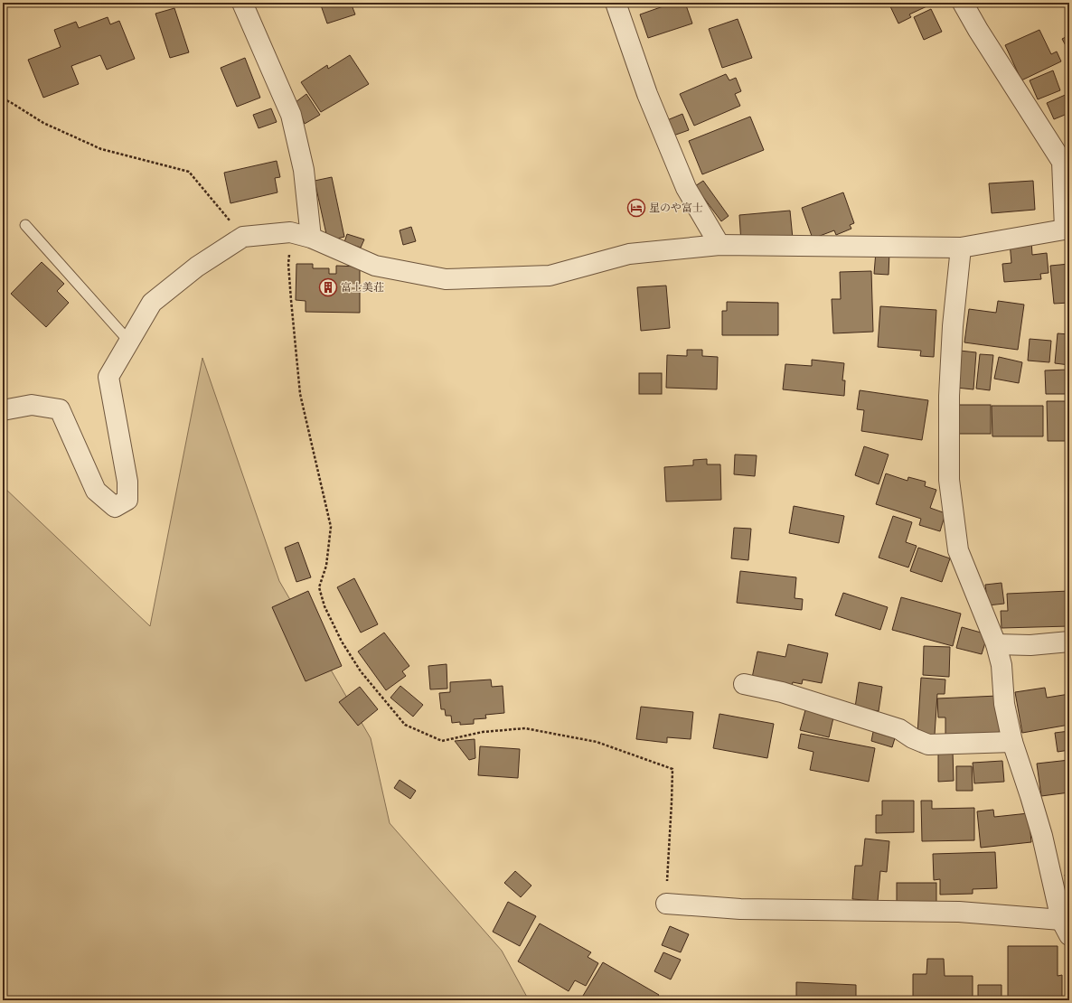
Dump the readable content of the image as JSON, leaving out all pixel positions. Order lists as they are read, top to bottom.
{
  "places": {
    "hotel": ["星のや富士"],
    "building": ["富士美荘"]
  }
}
